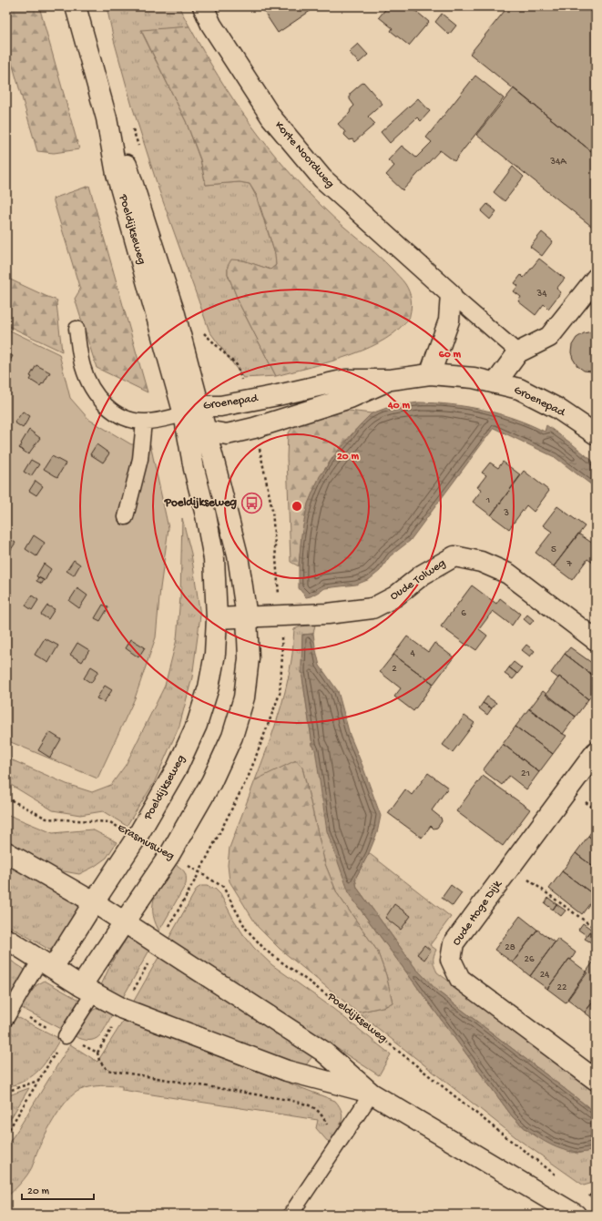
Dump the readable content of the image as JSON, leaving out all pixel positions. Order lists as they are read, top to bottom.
{
  "streets": {
    "street": [
      "Korte Noordweg",
      "Poeldijkseweg",
      "Groenepad",
      "Oude Tolweg",
      "Oude Hoge Dijk"
    ],
    "path": ["Erasmusweg"]
  },
  "crossings": [
    ["Poeldijkseweg", "Groenepad"],
    ["Poeldijkseweg", "Oude Tolweg"],
    ["Poeldijkseweg", "Erasmusweg"]
  ],
  "places": {
    "bus stop": ["Poeldijkseweg"]
  },
  "house_numbers": [
    "34A",
    "34",
    "1",
    "3",
    "5",
    "7",
    "6",
    "4",
    "2",
    "21",
    "28",
    "26",
    "24",
    "22"
  ],
  "scale_bar": "20 m",
  "rings": ["60 m", "40 m", "20 m"]
}
